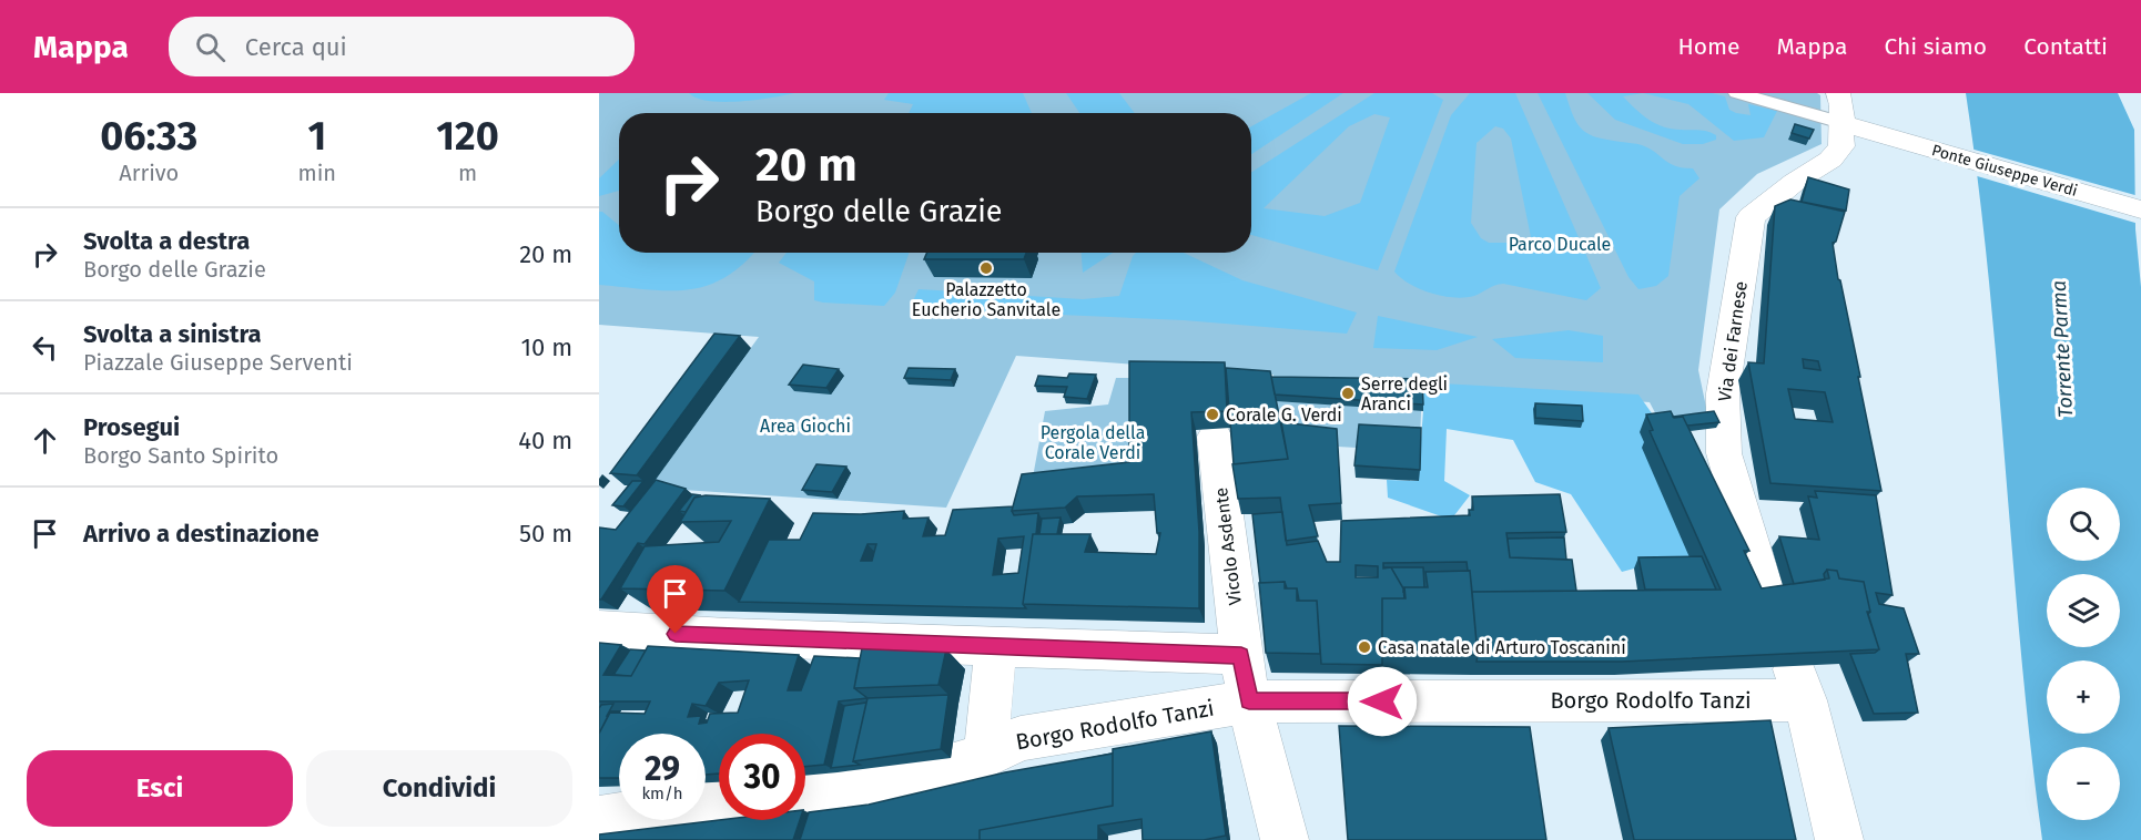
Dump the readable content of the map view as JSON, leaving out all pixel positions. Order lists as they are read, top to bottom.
{
  "streets": {
    "street": [
      "Ponte Giuseppe Verdi",
      "Via dei Farnese",
      "Vicolo Asdente",
      "Borgo Rodolfo Tanzi"
    ]
  },
  "crossings": [
    ["Ponte Giuseppe Verdi", "Via dei Farnese"],
    ["Vicolo Asdente", "Borgo Rodolfo Tanzi"]
  ],
  "water": ["Torrente Parma"],
  "parks": ["Parco Ducale", "Area Giochi", "Pergola della Corale Verdi"],
  "places": [
    "Palazzetto Eucherio Sanvitale",
    "Serre degli Aranci",
    "Corale G. Verdi",
    "Casa natale di Arturo Toscanini"
  ],
  "page": {
    "header": "Mappa",
    "search": "Cerca qui",
    "nav": [
      "Home",
      "Mappa",
      "Chi siamo",
      "Contatti"
    ],
    "eta": [
      "06:33",
      "Arrivo",
      "1",
      "min",
      "120",
      "m"
    ],
    "turn": ["20 m", "Borgo delle Grazie"],
    "list": [
      {
        "name": "Svolta a destra",
        "note": "Borgo delle Grazie",
        "value": "20 m"
      },
      {
        "name": "Svolta a sinistra",
        "note": "Piazzale Giuseppe Serventi",
        "value": "10 m"
      },
      {
        "name": "Prosegui",
        "note": "Borgo Santo Spirito",
        "value": "40 m"
      },
      {
        "name": "Arrivo a destinazione",
        "value": "50 m"
      }
    ],
    "map_buttons": ["+", "−"],
    "speed": "29 km/h",
    "limit": "30",
    "buttons": ["Esci", "Condividi"]
  }
}
